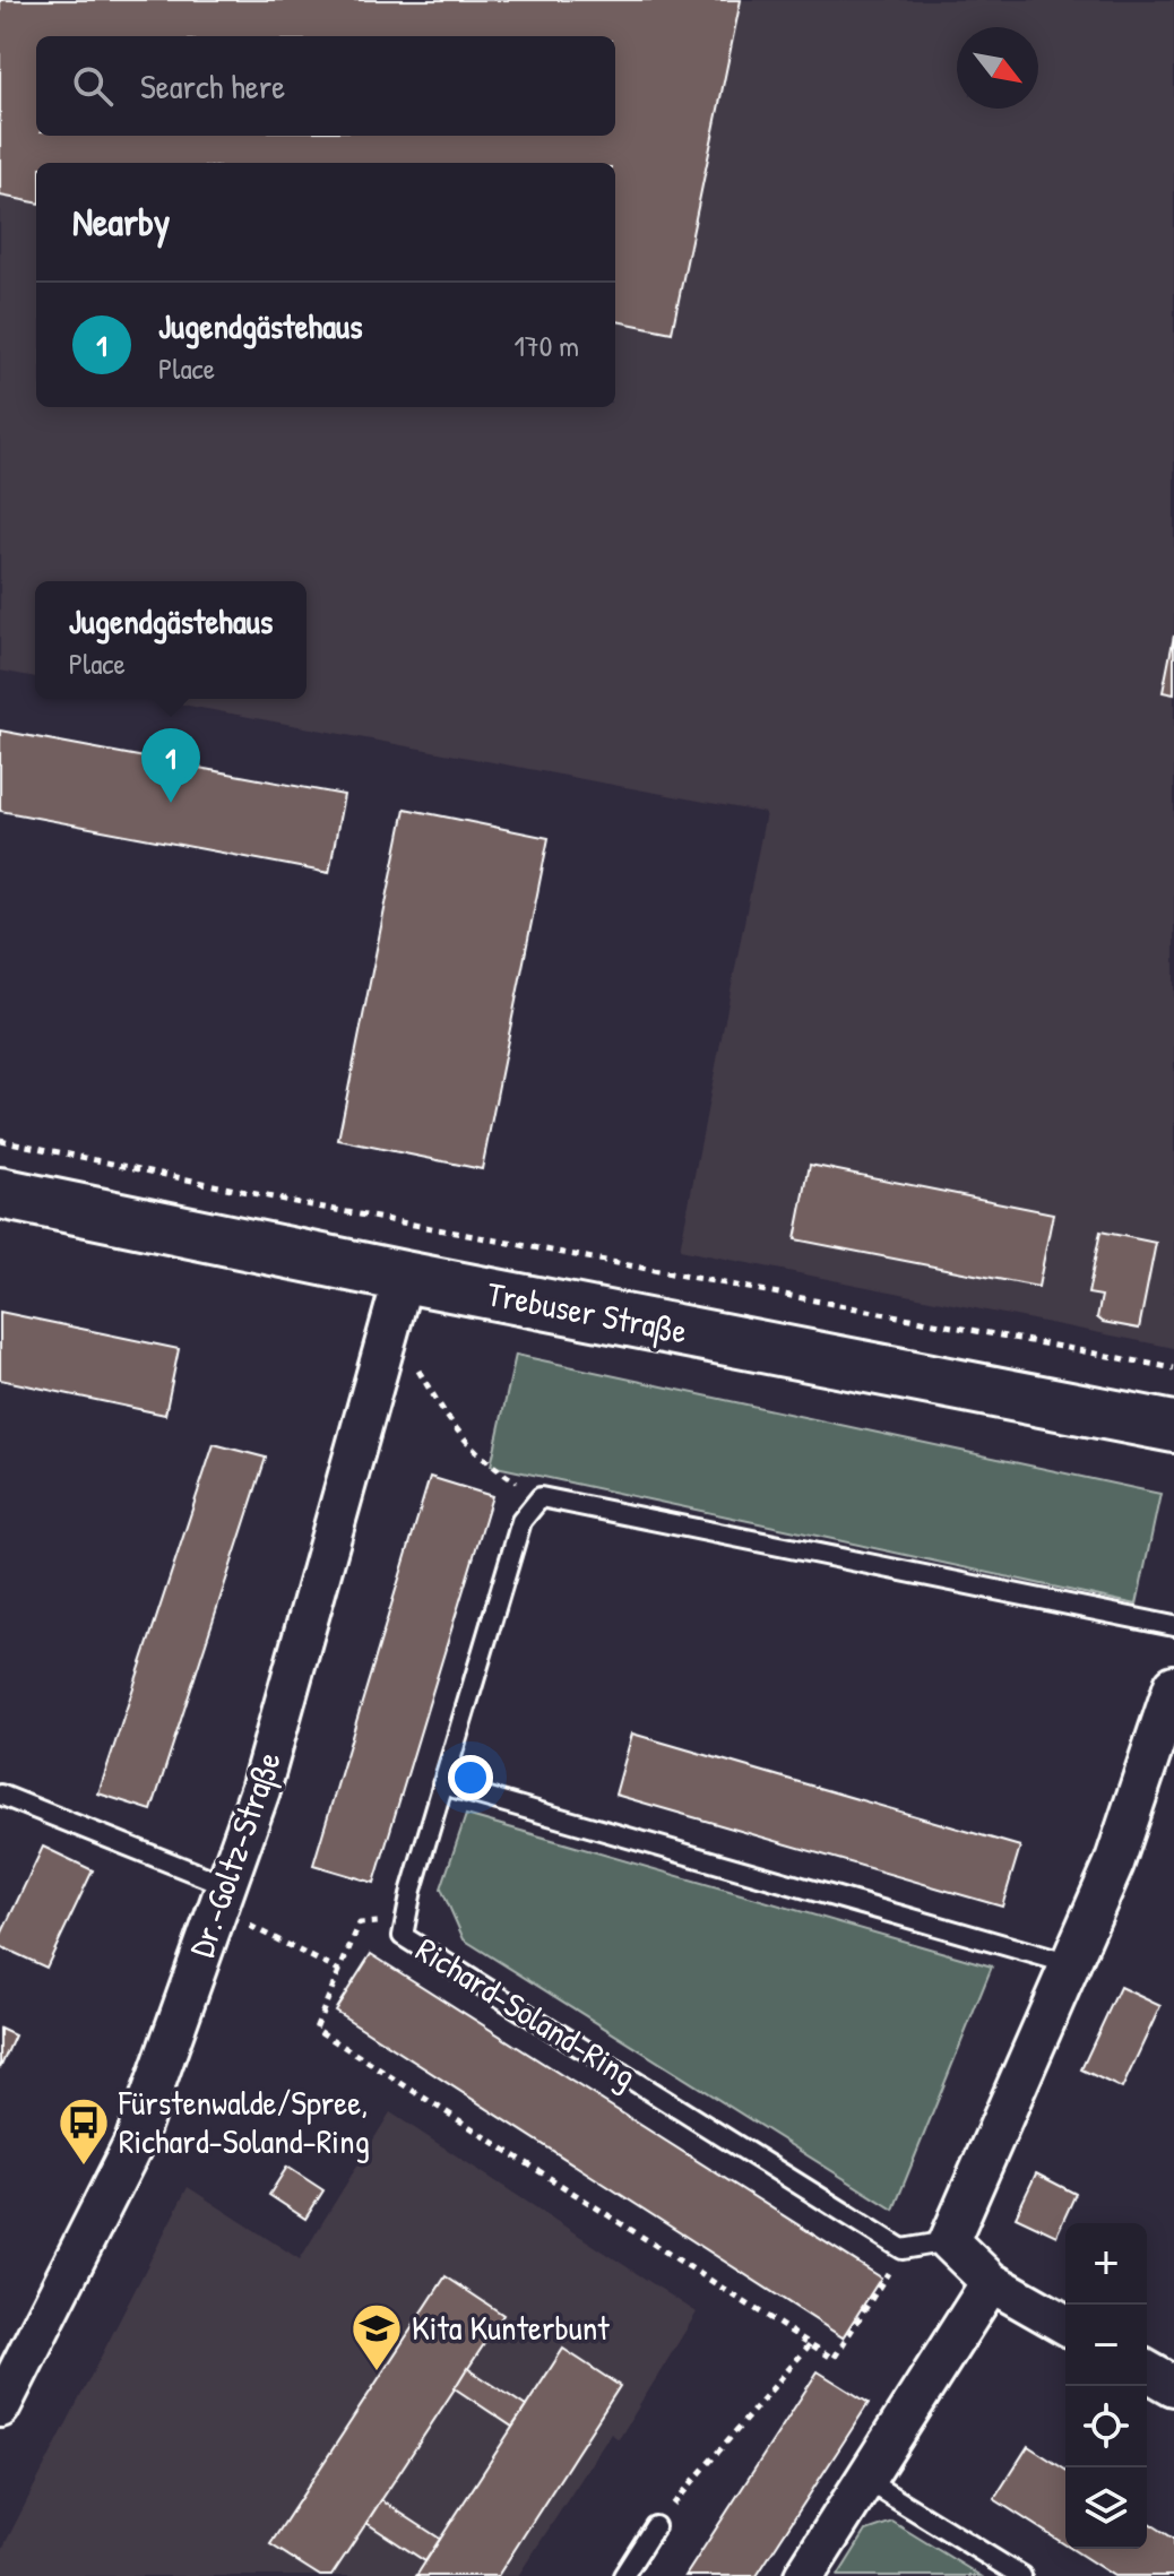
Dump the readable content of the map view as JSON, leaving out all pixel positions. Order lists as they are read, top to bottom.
{
  "streets": {
    "street": ["Trebuser Straße", "Dr.-Goltz-Straße"],
    "lane": ["Richard-Soland-Ring"]
  },
  "crossings": [
    ["Trebuser Straße", "Dr.-Goltz-Straße"]
  ],
  "places": {
    "bus stop": ["Fürstenwalde/Spree, Richard-Soland-Ring"],
    "school or university": ["Kita Kunterbunt"]
  },
  "north": "bottom right",
  "page": {
    "search": "Search here",
    "heading": "Nearby",
    "list": [
      {
        "mark": "1",
        "name": "Jugendgästehaus",
        "note": "Place",
        "value": "170 m"
      }
    ],
    "popup": ["Jugendgästehaus", "Place"],
    "pins": "1",
    "map_buttons": ["+", "−"]
  }
}
